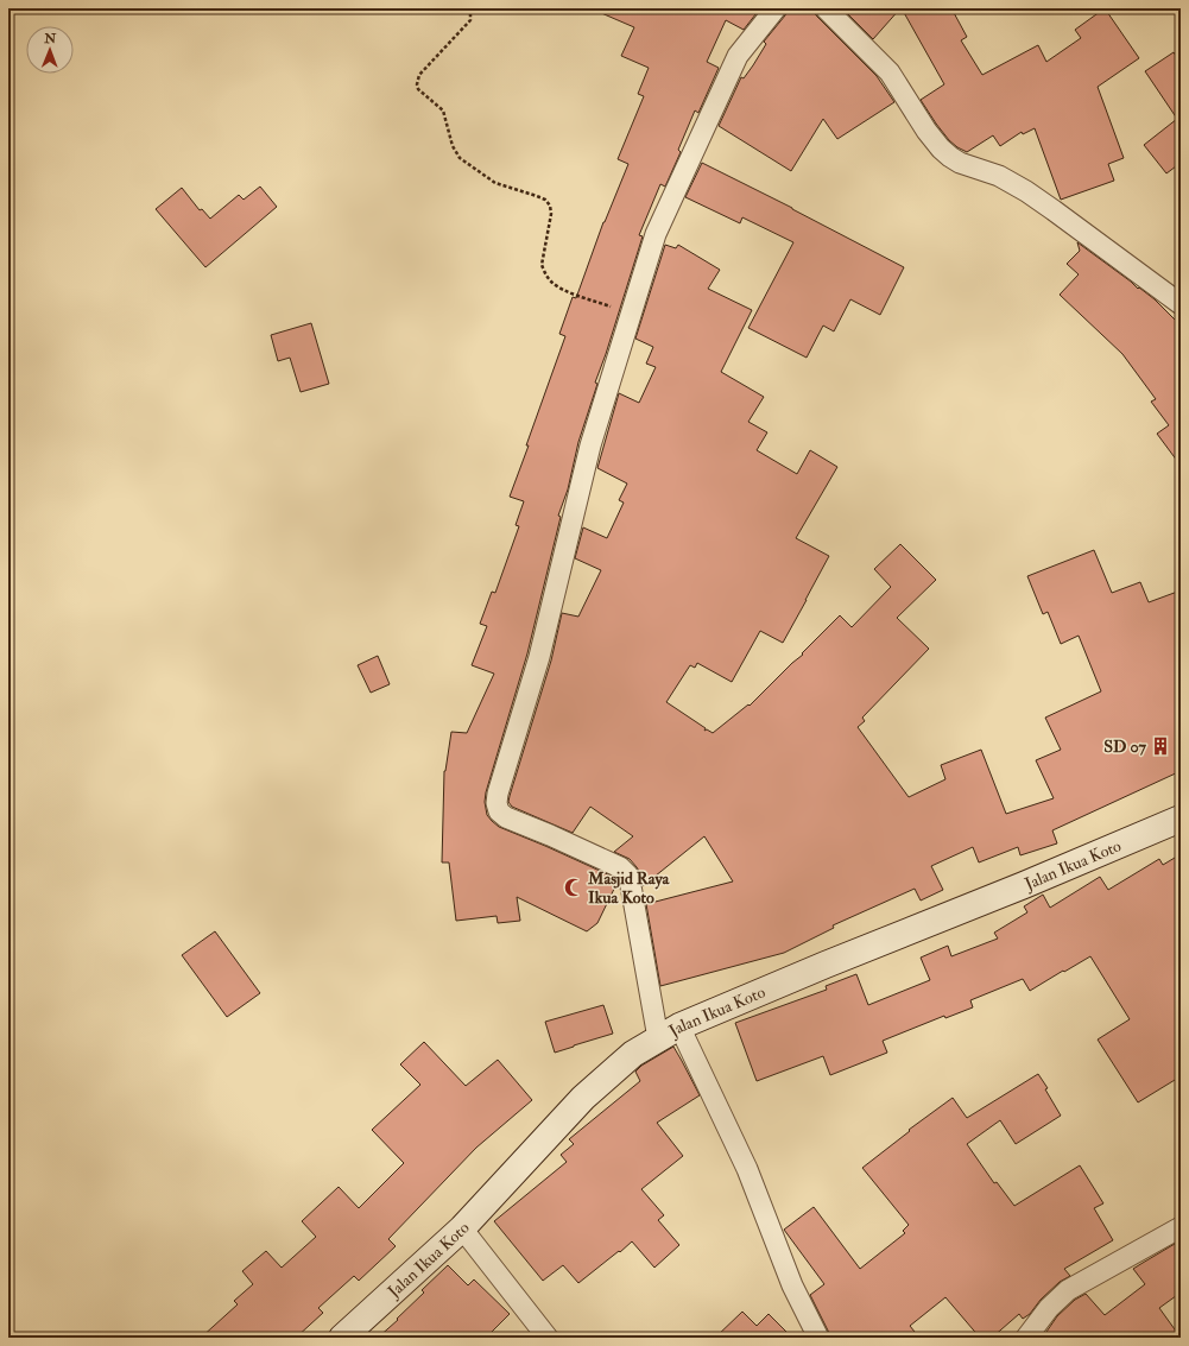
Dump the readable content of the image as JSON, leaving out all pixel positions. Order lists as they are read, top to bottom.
{
  "streets": {
    "street": ["Jalan Ikua Koto"]
  },
  "places": {
    "building": ["SD 07"],
    "mosque": ["Masjid Raya Ikua Koto"]
  },
  "north": "top"
}
